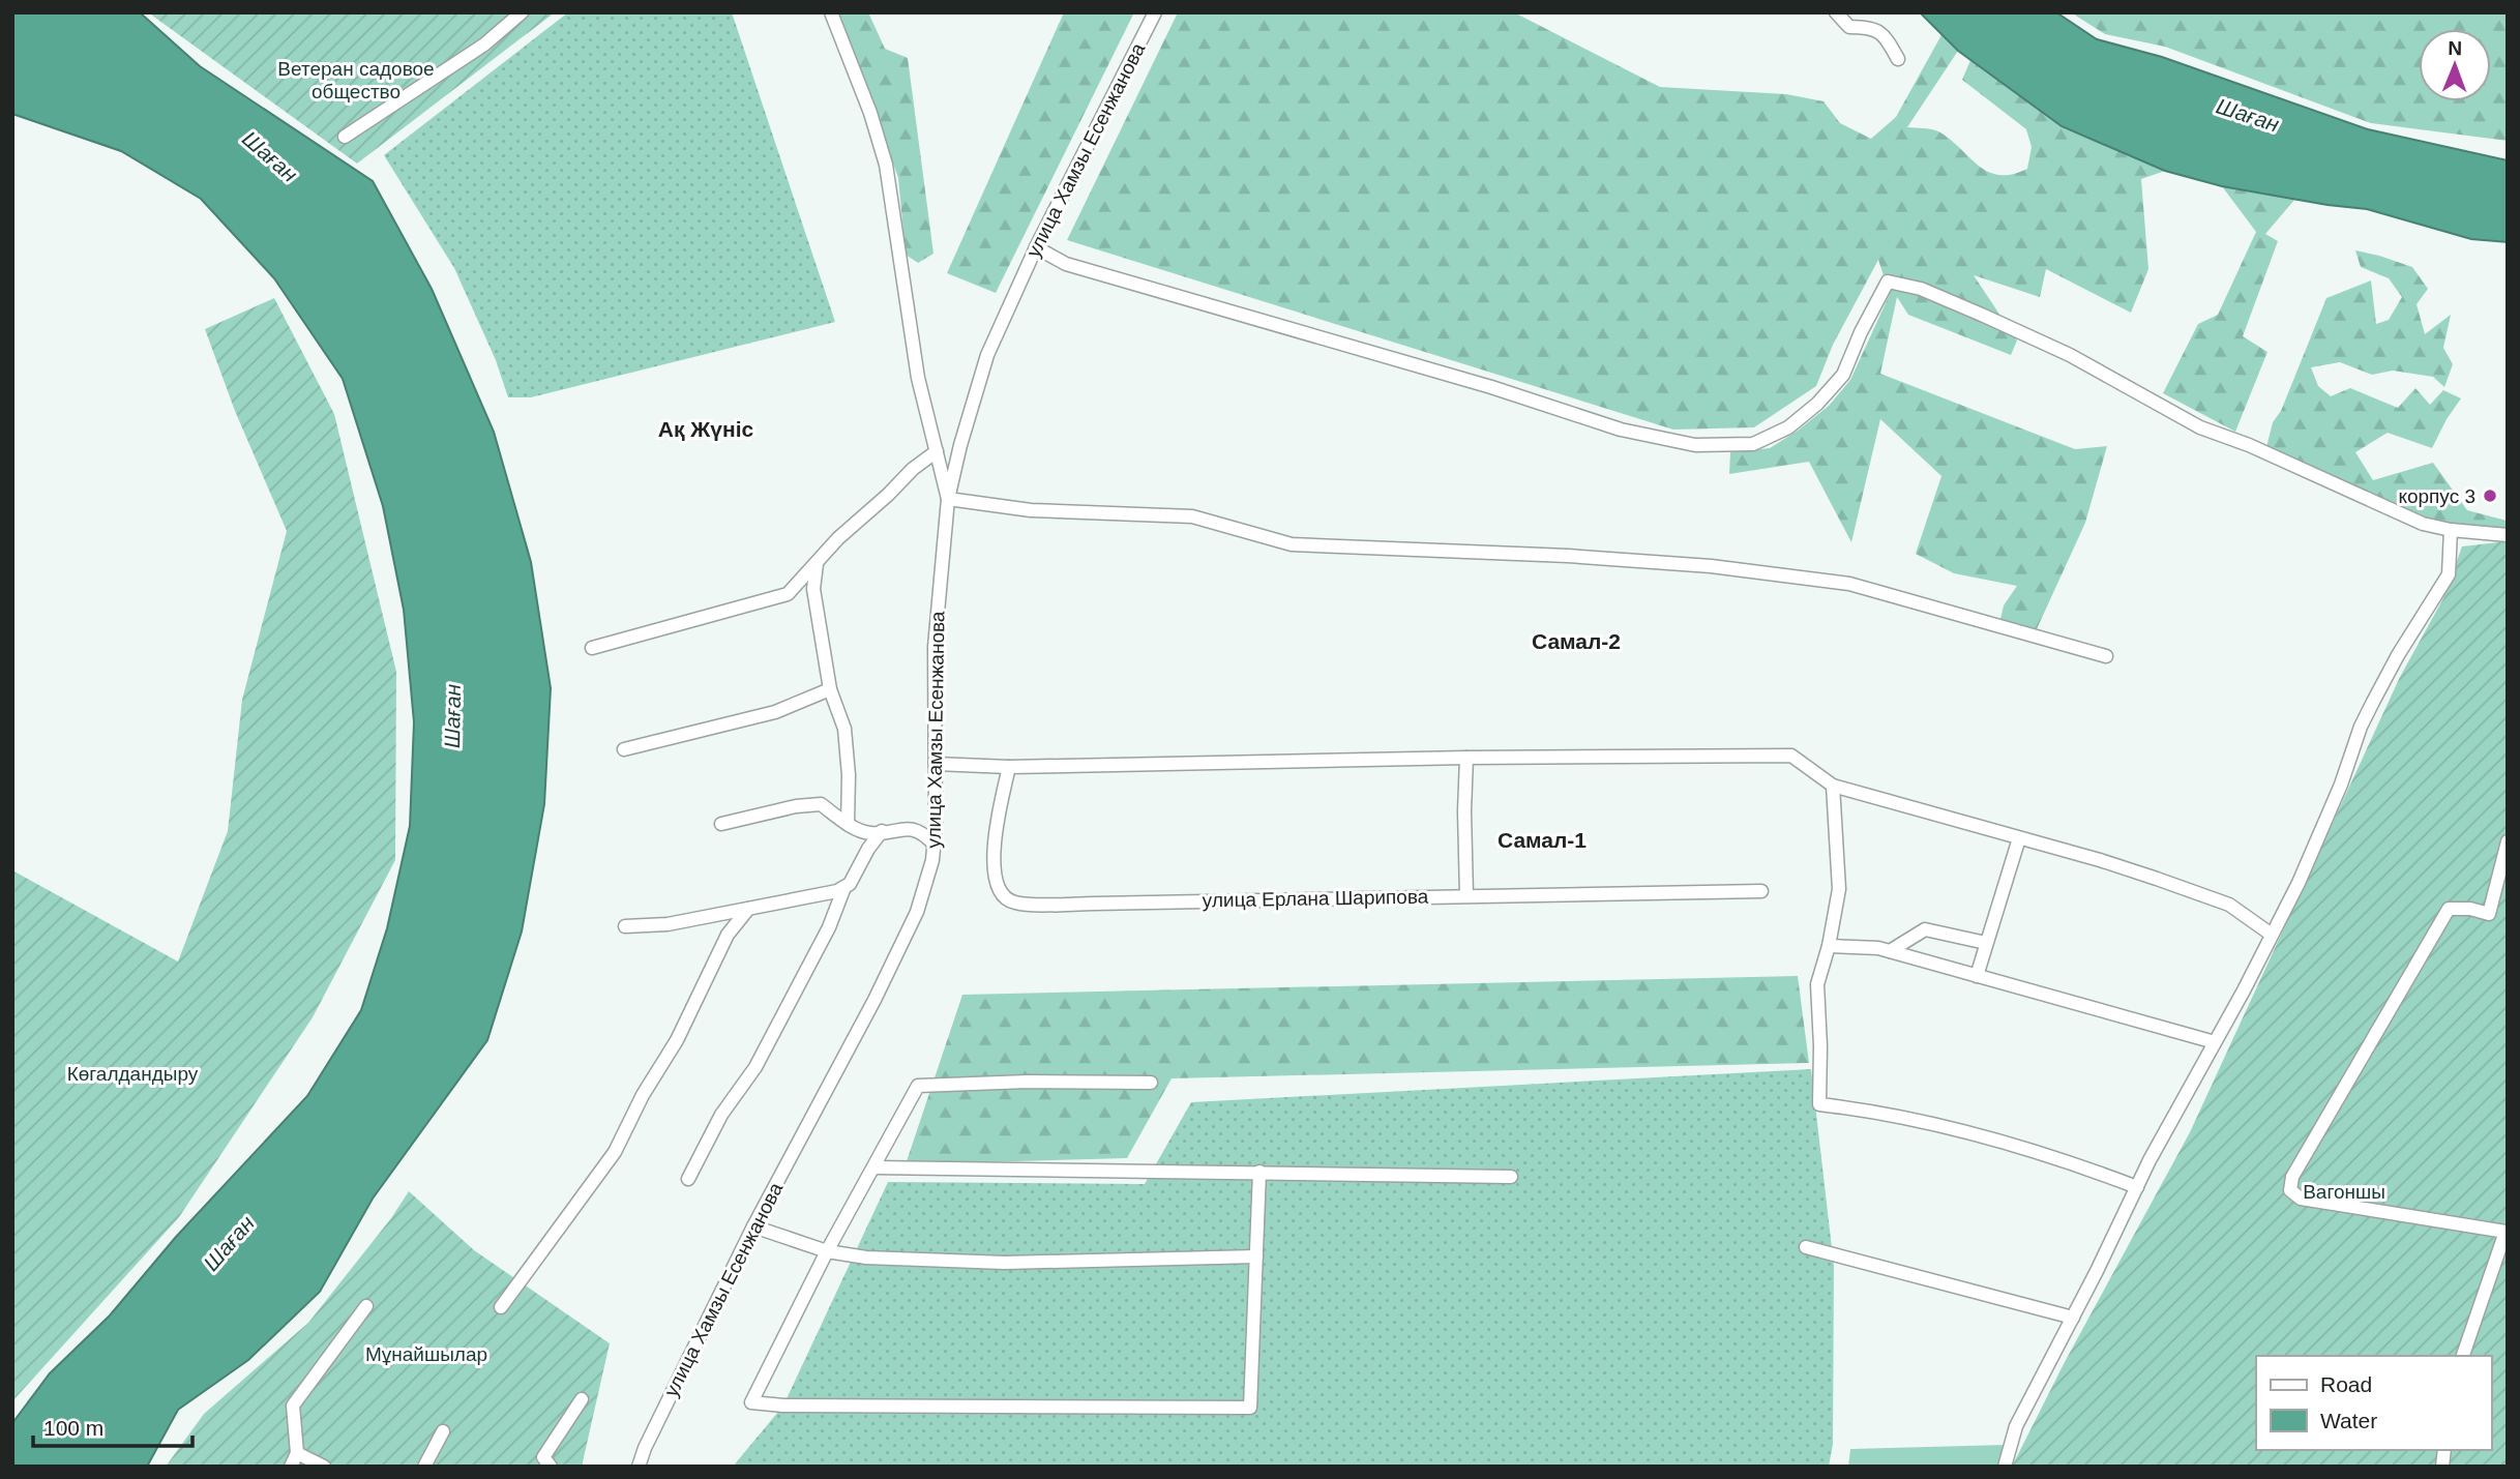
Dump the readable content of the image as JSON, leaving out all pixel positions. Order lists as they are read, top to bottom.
{
  "streets": {
    "street": ["улица Хамзы Есенжанова", "улица Ерлана Шарипова"]
  },
  "districts": ["Ақ Жүніс", "Самал-2", "Самал-1"],
  "water": ["Шаған"],
  "parks": [
    "Ветеран садовое общество",
    "Көгалдандыру",
    "Вагоншы",
    "Мұнайшылар"
  ],
  "places": ["корпус 3"],
  "legend": ["Road", "Water"],
  "scale_bar": "100 m",
  "north": "top"
}
